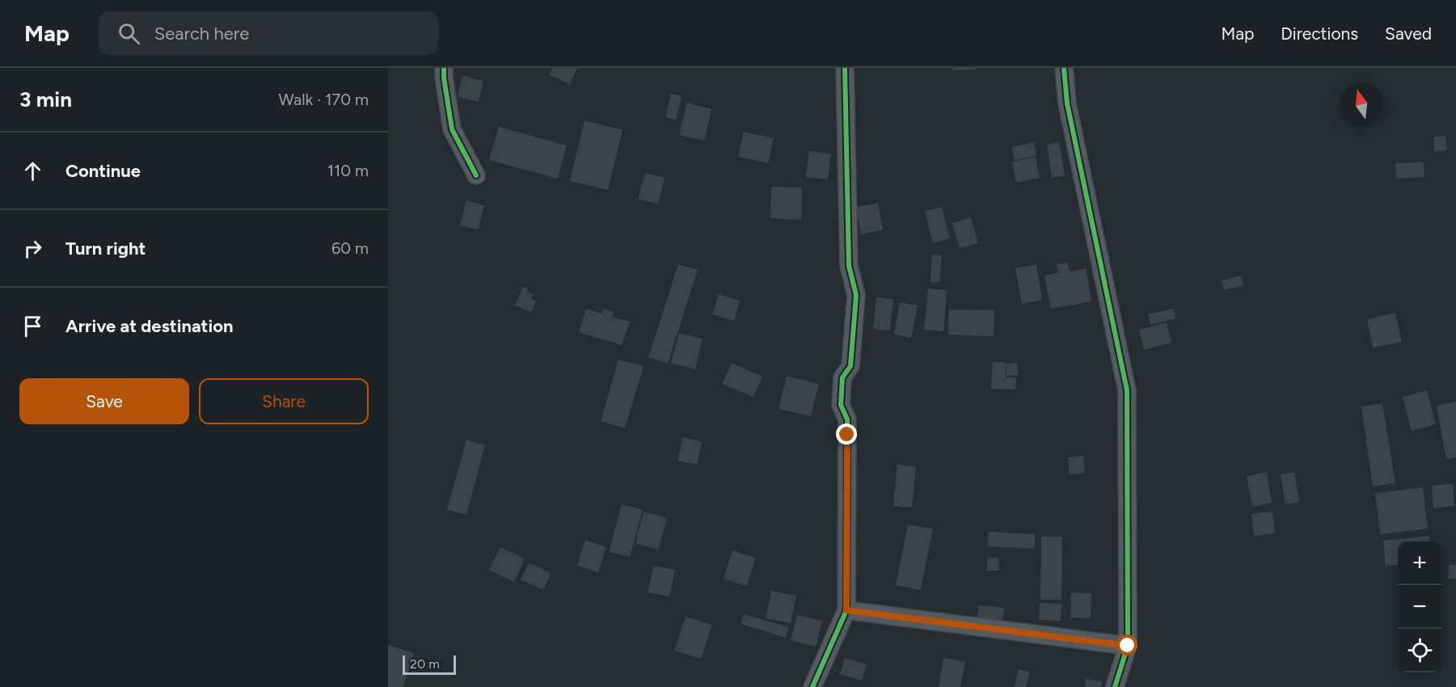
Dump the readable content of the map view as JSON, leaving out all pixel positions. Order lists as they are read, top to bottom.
{
  "scale_bar": "20 m",
  "north": "top",
  "page": {
    "header": "Map",
    "search": "Search here",
    "nav": ["Map", "Directions", "Saved"],
    "heading": ["3 min", "Walk · 170 m"],
    "list": [
      ["Continue", "110 m"],
      ["Turn right", "60 m"],
      "Arrive at destination"
    ],
    "buttons": ["Save", "Share"],
    "map_buttons": ["+", "−"],
    "scale": "20 m"
  }
}
